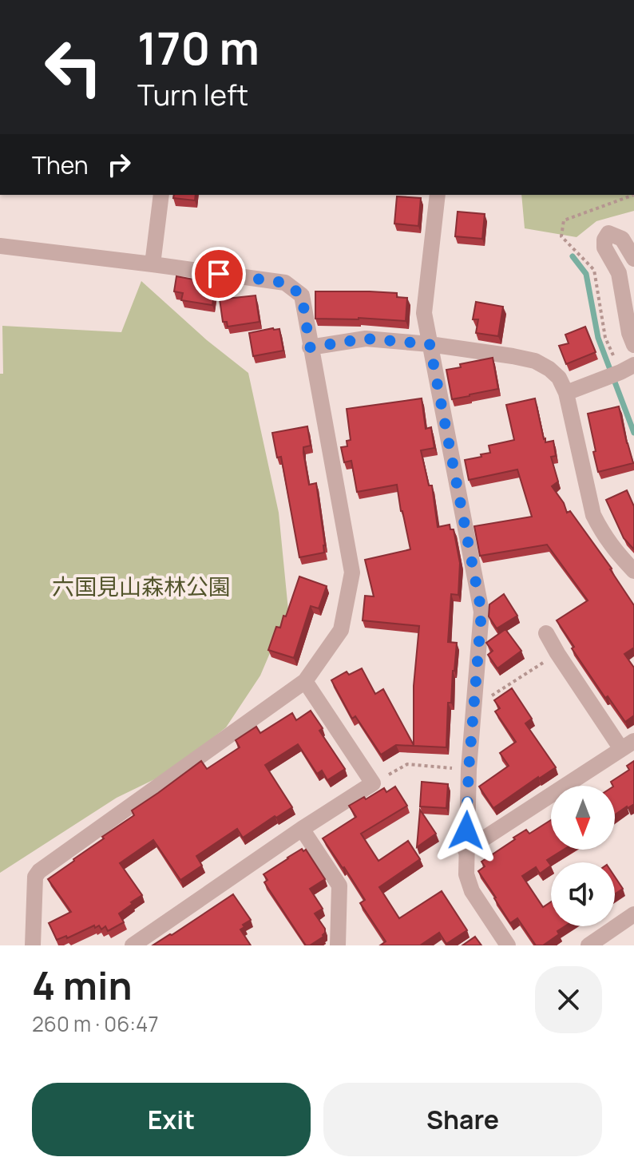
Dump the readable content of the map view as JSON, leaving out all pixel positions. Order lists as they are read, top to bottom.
{
  "parks": ["六国見山森林公園"],
  "north": "bottom",
  "page": {
    "turn": ["170 m", "Turn left"],
    "then": "Then",
    "heading": ["4 min", "260 m · 06:47"],
    "buttons": ["Exit", "Share"]
  }
}
